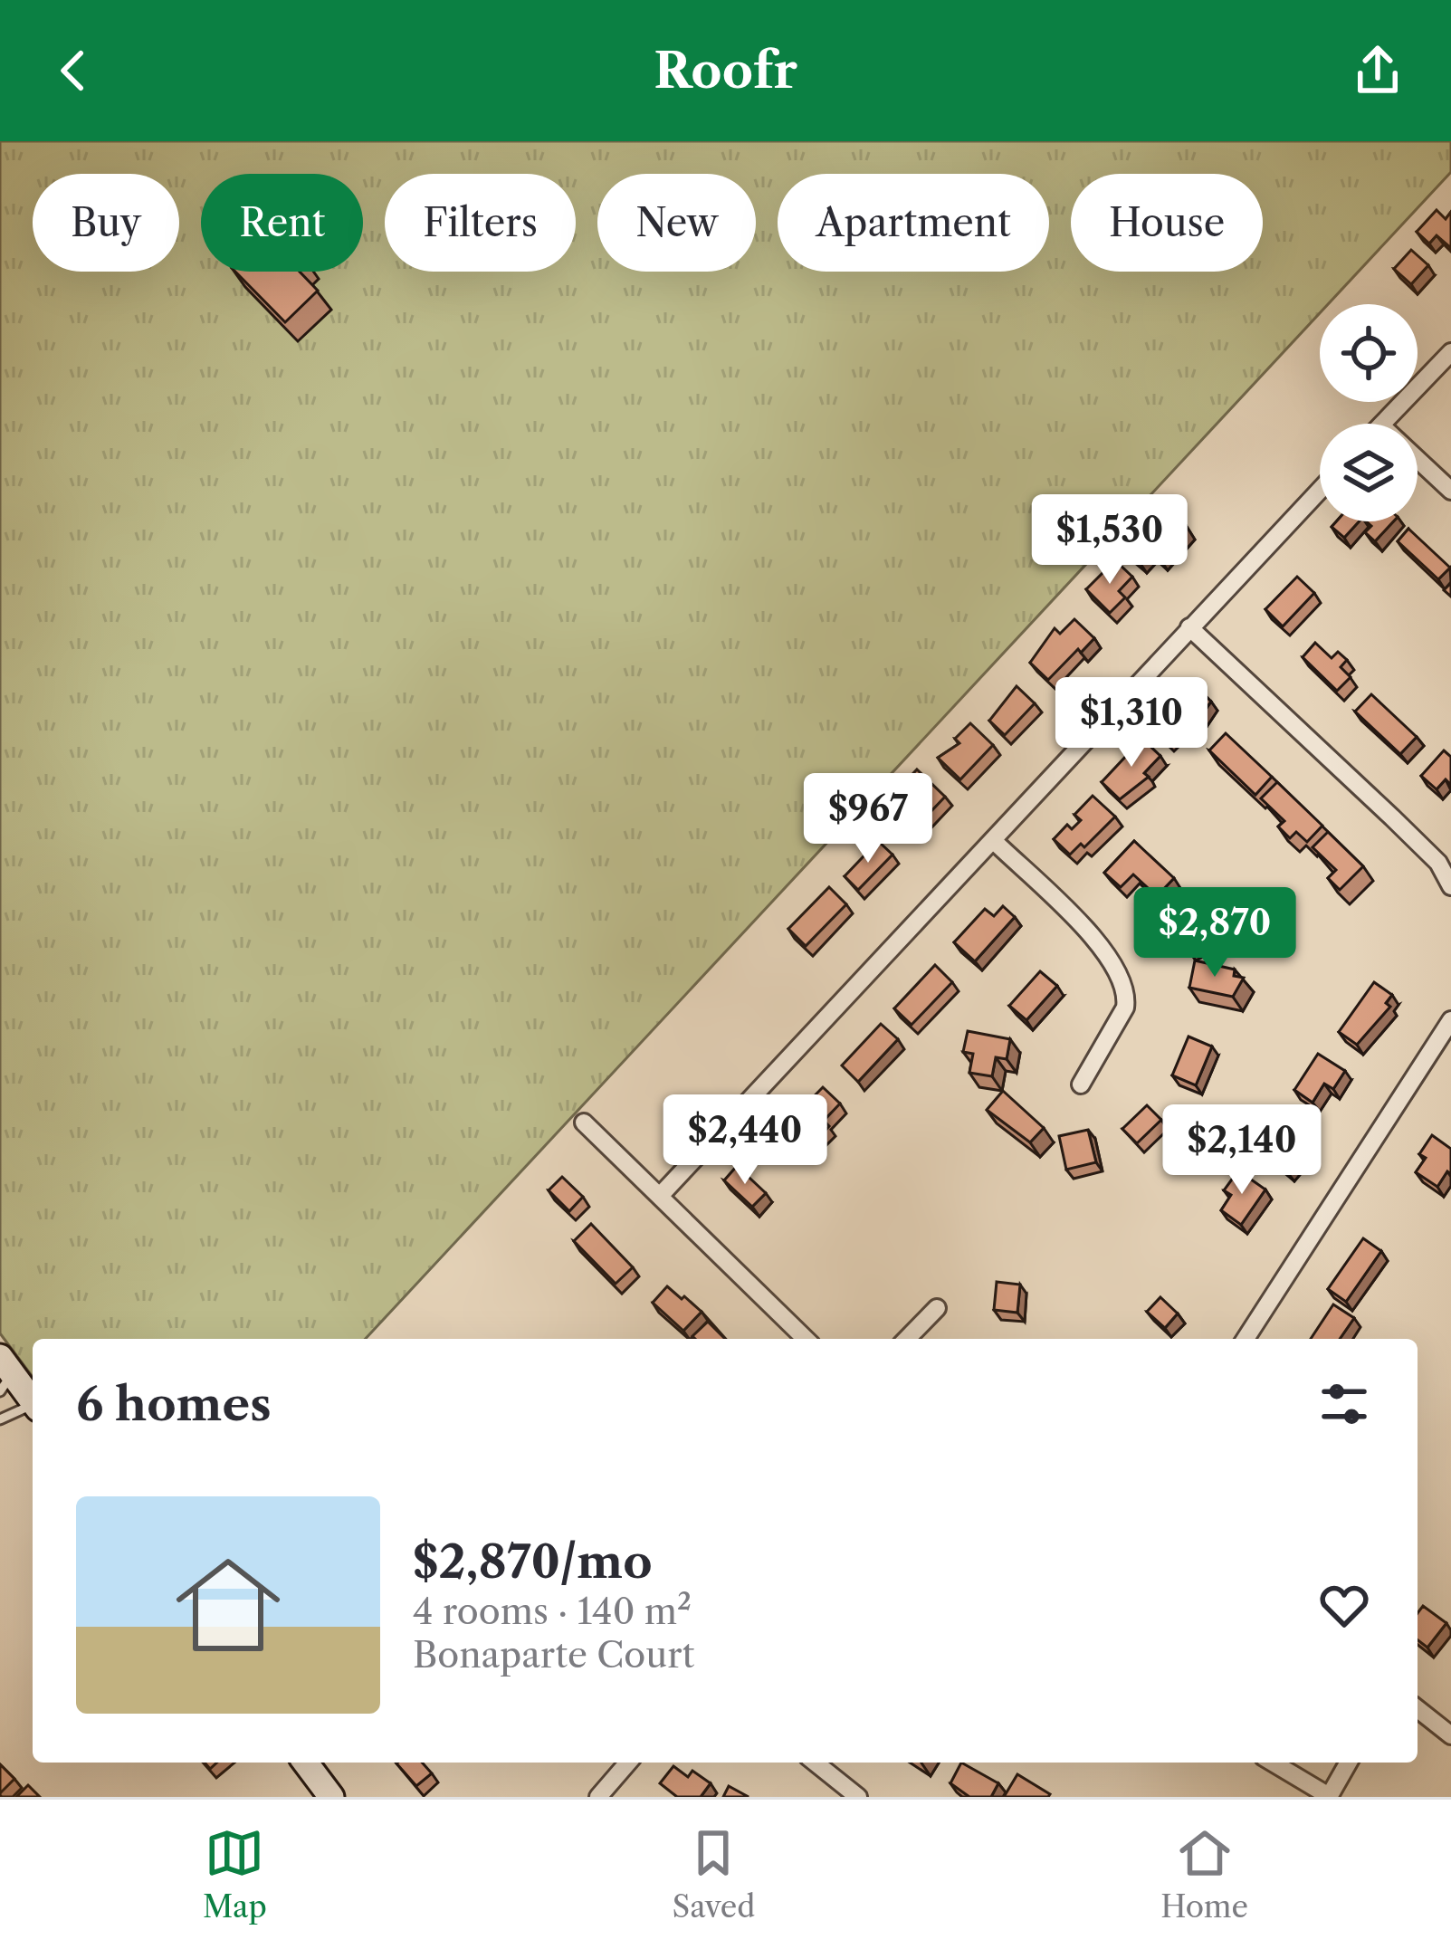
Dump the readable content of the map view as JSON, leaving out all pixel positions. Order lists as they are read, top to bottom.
{
  "page": {
    "header": "Roofr",
    "chip": [
      "Buy",
      "Rent",
      "Filters",
      "New",
      "Apartment",
      "House"
    ],
    "price": [
      "$1,530",
      "$1,310",
      "$967",
      "$2,870",
      "$2,440",
      "$2,140"
    ],
    "heading": "6 homes",
    "list": [
      {
        "name": "$2,870/mo",
        "note": "4 rooms · 140 m² · Bonaparte Court"
      }
    ],
    "tabs": ["Map", "Saved", "Home"]
  }
}
